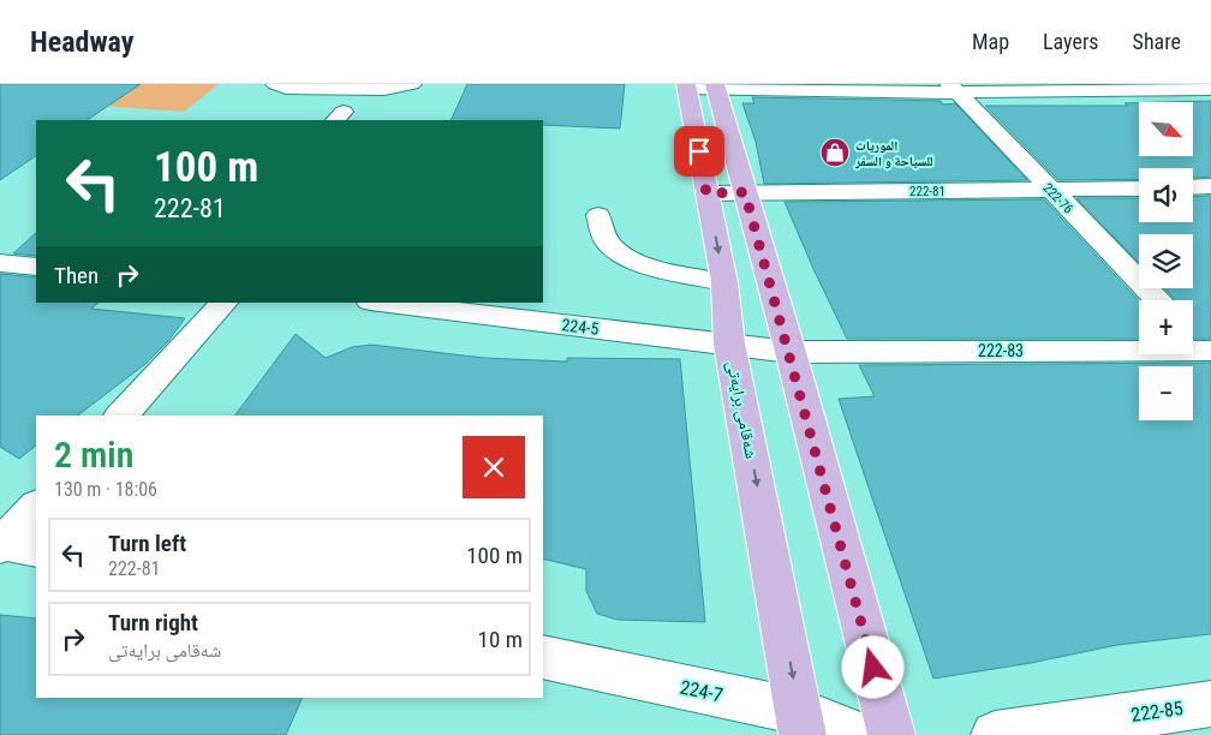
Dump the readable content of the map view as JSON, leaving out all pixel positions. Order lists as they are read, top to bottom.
{
  "streets": {
    "main road": ["شەقامی برایەتی"],
    "street": [
      "222-81",
      "222-76",
      "224-5",
      "222-83",
      "224-7",
      "222-85"
    ]
  },
  "crossings": [
    ["222-81", "222-76"],
    ["222-81", "شەقامی برایەتی"],
    ["224-5", "222-83"],
    ["224-5", "شەقامی برایەتی"],
    ["شەقامی برایەتی", "224-7"]
  ],
  "places": {
    "shop": ["الموريات للسياحة و السفر"]
  },
  "north": "bottom right",
  "page": {
    "header": "Headway",
    "nav": ["Map", "Layers", "Share"],
    "map_buttons": ["+", "−"],
    "turn": ["100 m", "222-81"],
    "then": "Then",
    "heading": ["2 min", "130 m · 18:06"],
    "list": [
      {
        "name": "Turn left",
        "note": "222-81",
        "value": "100 m"
      },
      {
        "name": "Turn right",
        "note": "شەقامی برایەتی",
        "value": "10 m"
      }
    ]
  }
}
